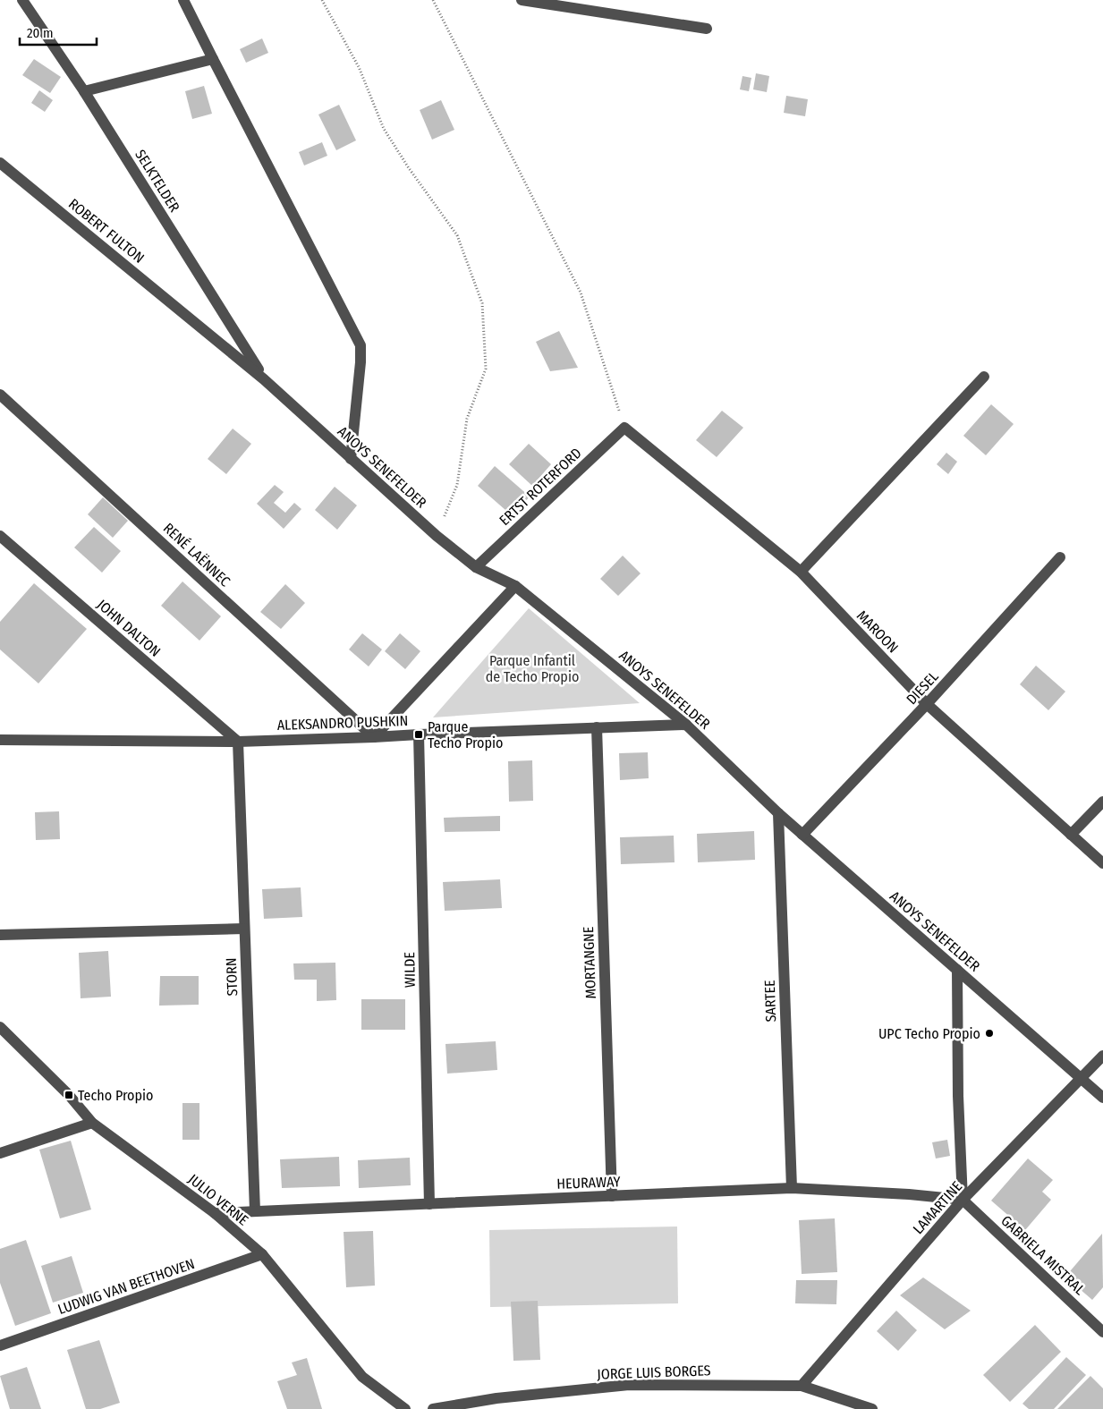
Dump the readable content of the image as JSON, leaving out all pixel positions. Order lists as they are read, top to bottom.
{
  "streets": {
    "street": [
      "SELKTELDER",
      "ROBERT FULTON",
      "ANOYS SENEFELDER",
      "ERTST ROTERFORD",
      "RENÉ LAËNNEC",
      "JOHN DALTON",
      "MAROON",
      "DIESEL",
      "ALEKSANDRO PUSHKIN",
      "MORTANGNE",
      "WILDE",
      "STORN",
      "SARTEE",
      "HEURAWAY",
      "JULIO VERNE",
      "LAMARTINE",
      "GABRIELA MISTRAL",
      "LUDWIG VAN BEETHOVEN",
      "JORGE LUIS BORGES"
    ]
  },
  "crossings": [
    ["SELKTELDER", "ANOYS SENEFELDER"],
    ["ROBERT FULTON", "ANOYS SENEFELDER"],
    ["ANOYS SENEFELDER", "ERTST ROTERFORD"],
    ["ANOYS SENEFELDER", "DIESEL"],
    ["ANOYS SENEFELDER", "ALEKSANDRO PUSHKIN"],
    ["ANOYS SENEFELDER", "SARTEE"],
    ["ANOYS SENEFELDER", "LAMARTINE"],
    ["ERTST ROTERFORD", "MAROON"],
    ["RENÉ LAËNNEC", "ALEKSANDRO PUSHKIN"],
    ["JOHN DALTON", "ALEKSANDRO PUSHKIN"],
    ["JOHN DALTON", "STORN"],
    ["MAROON", "DIESEL"],
    ["ALEKSANDRO PUSHKIN", "MORTANGNE"],
    ["ALEKSANDRO PUSHKIN", "WILDE"],
    ["ALEKSANDRO PUSHKIN", "STORN"],
    ["MORTANGNE", "HEURAWAY"],
    ["WILDE", "HEURAWAY"],
    ["STORN", "HEURAWAY"],
    ["SARTEE", "HEURAWAY"],
    ["HEURAWAY", "JULIO VERNE"],
    ["HEURAWAY", "LAMARTINE"],
    ["HEURAWAY", "GABRIELA MISTRAL"],
    ["JULIO VERNE", "LUDWIG VAN BEETHOVEN"],
    ["LAMARTINE", "GABRIELA MISTRAL"],
    ["LAMARTINE", "JORGE LUIS BORGES"]
  ],
  "parks": ["Parque Infantil de Techo Propio"],
  "places": {
    "transit": ["Parque Techo Propio", "Techo Propio"],
    "other": ["UPC Techo Propio"]
  },
  "scale_bar": "20 m"
}
